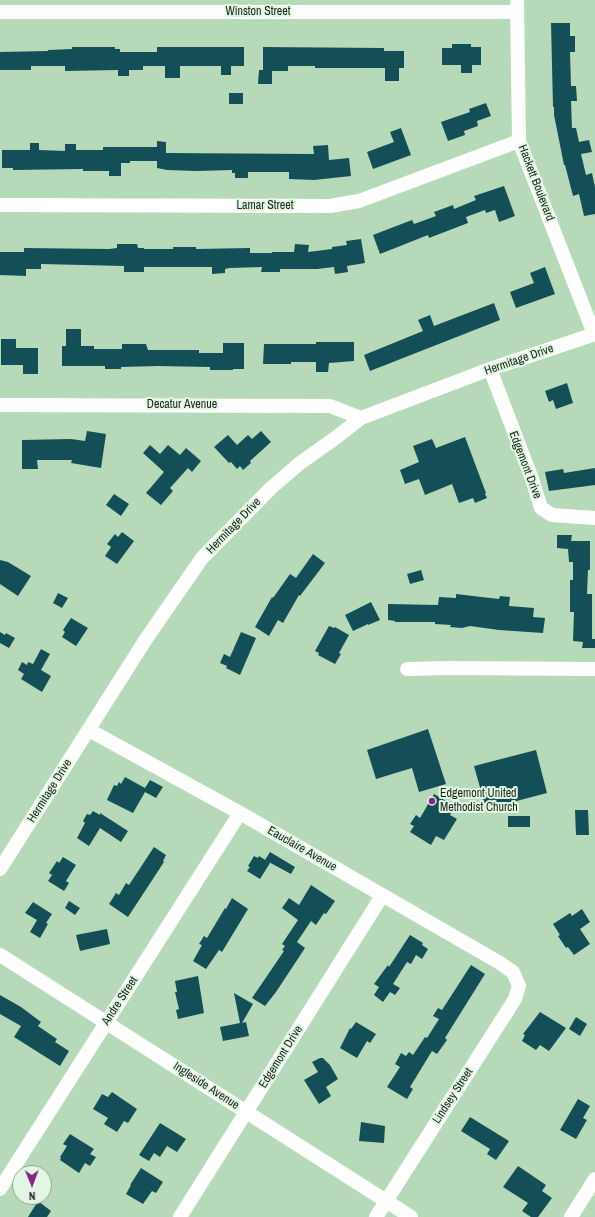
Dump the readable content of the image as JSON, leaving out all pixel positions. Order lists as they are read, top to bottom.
{
  "streets": {
    "street": [
      "Winston Street",
      "Hackett Boulevard",
      "Lamar Street",
      "Hermitage Drive",
      "Decatur Avenue",
      "Edgemont Drive",
      "Eauclaire Avenue",
      "Andre Street",
      "Ingleside Avenue",
      "Lindsey Street"
    ]
  },
  "crossings": [
    ["Winston Street", "Hackett Boulevard"],
    ["Hackett Boulevard", "Lamar Street"],
    ["Hackett Boulevard", "Hermitage Drive"],
    ["Hermitage Drive", "Decatur Avenue"],
    ["Hermitage Drive", "Edgemont Drive"],
    ["Hermitage Drive", "Eauclaire Avenue"],
    ["Edgemont Drive", "Eauclaire Avenue"],
    ["Edgemont Drive", "Ingleside Avenue"],
    ["Eauclaire Avenue", "Andre Street"],
    ["Eauclaire Avenue", "Lindsey Street"],
    ["Andre Street", "Ingleside Avenue"],
    ["Ingleside Avenue", "Lindsey Street"]
  ],
  "places": ["Edgemont United Methodist Church"],
  "north": "bottom"
}
